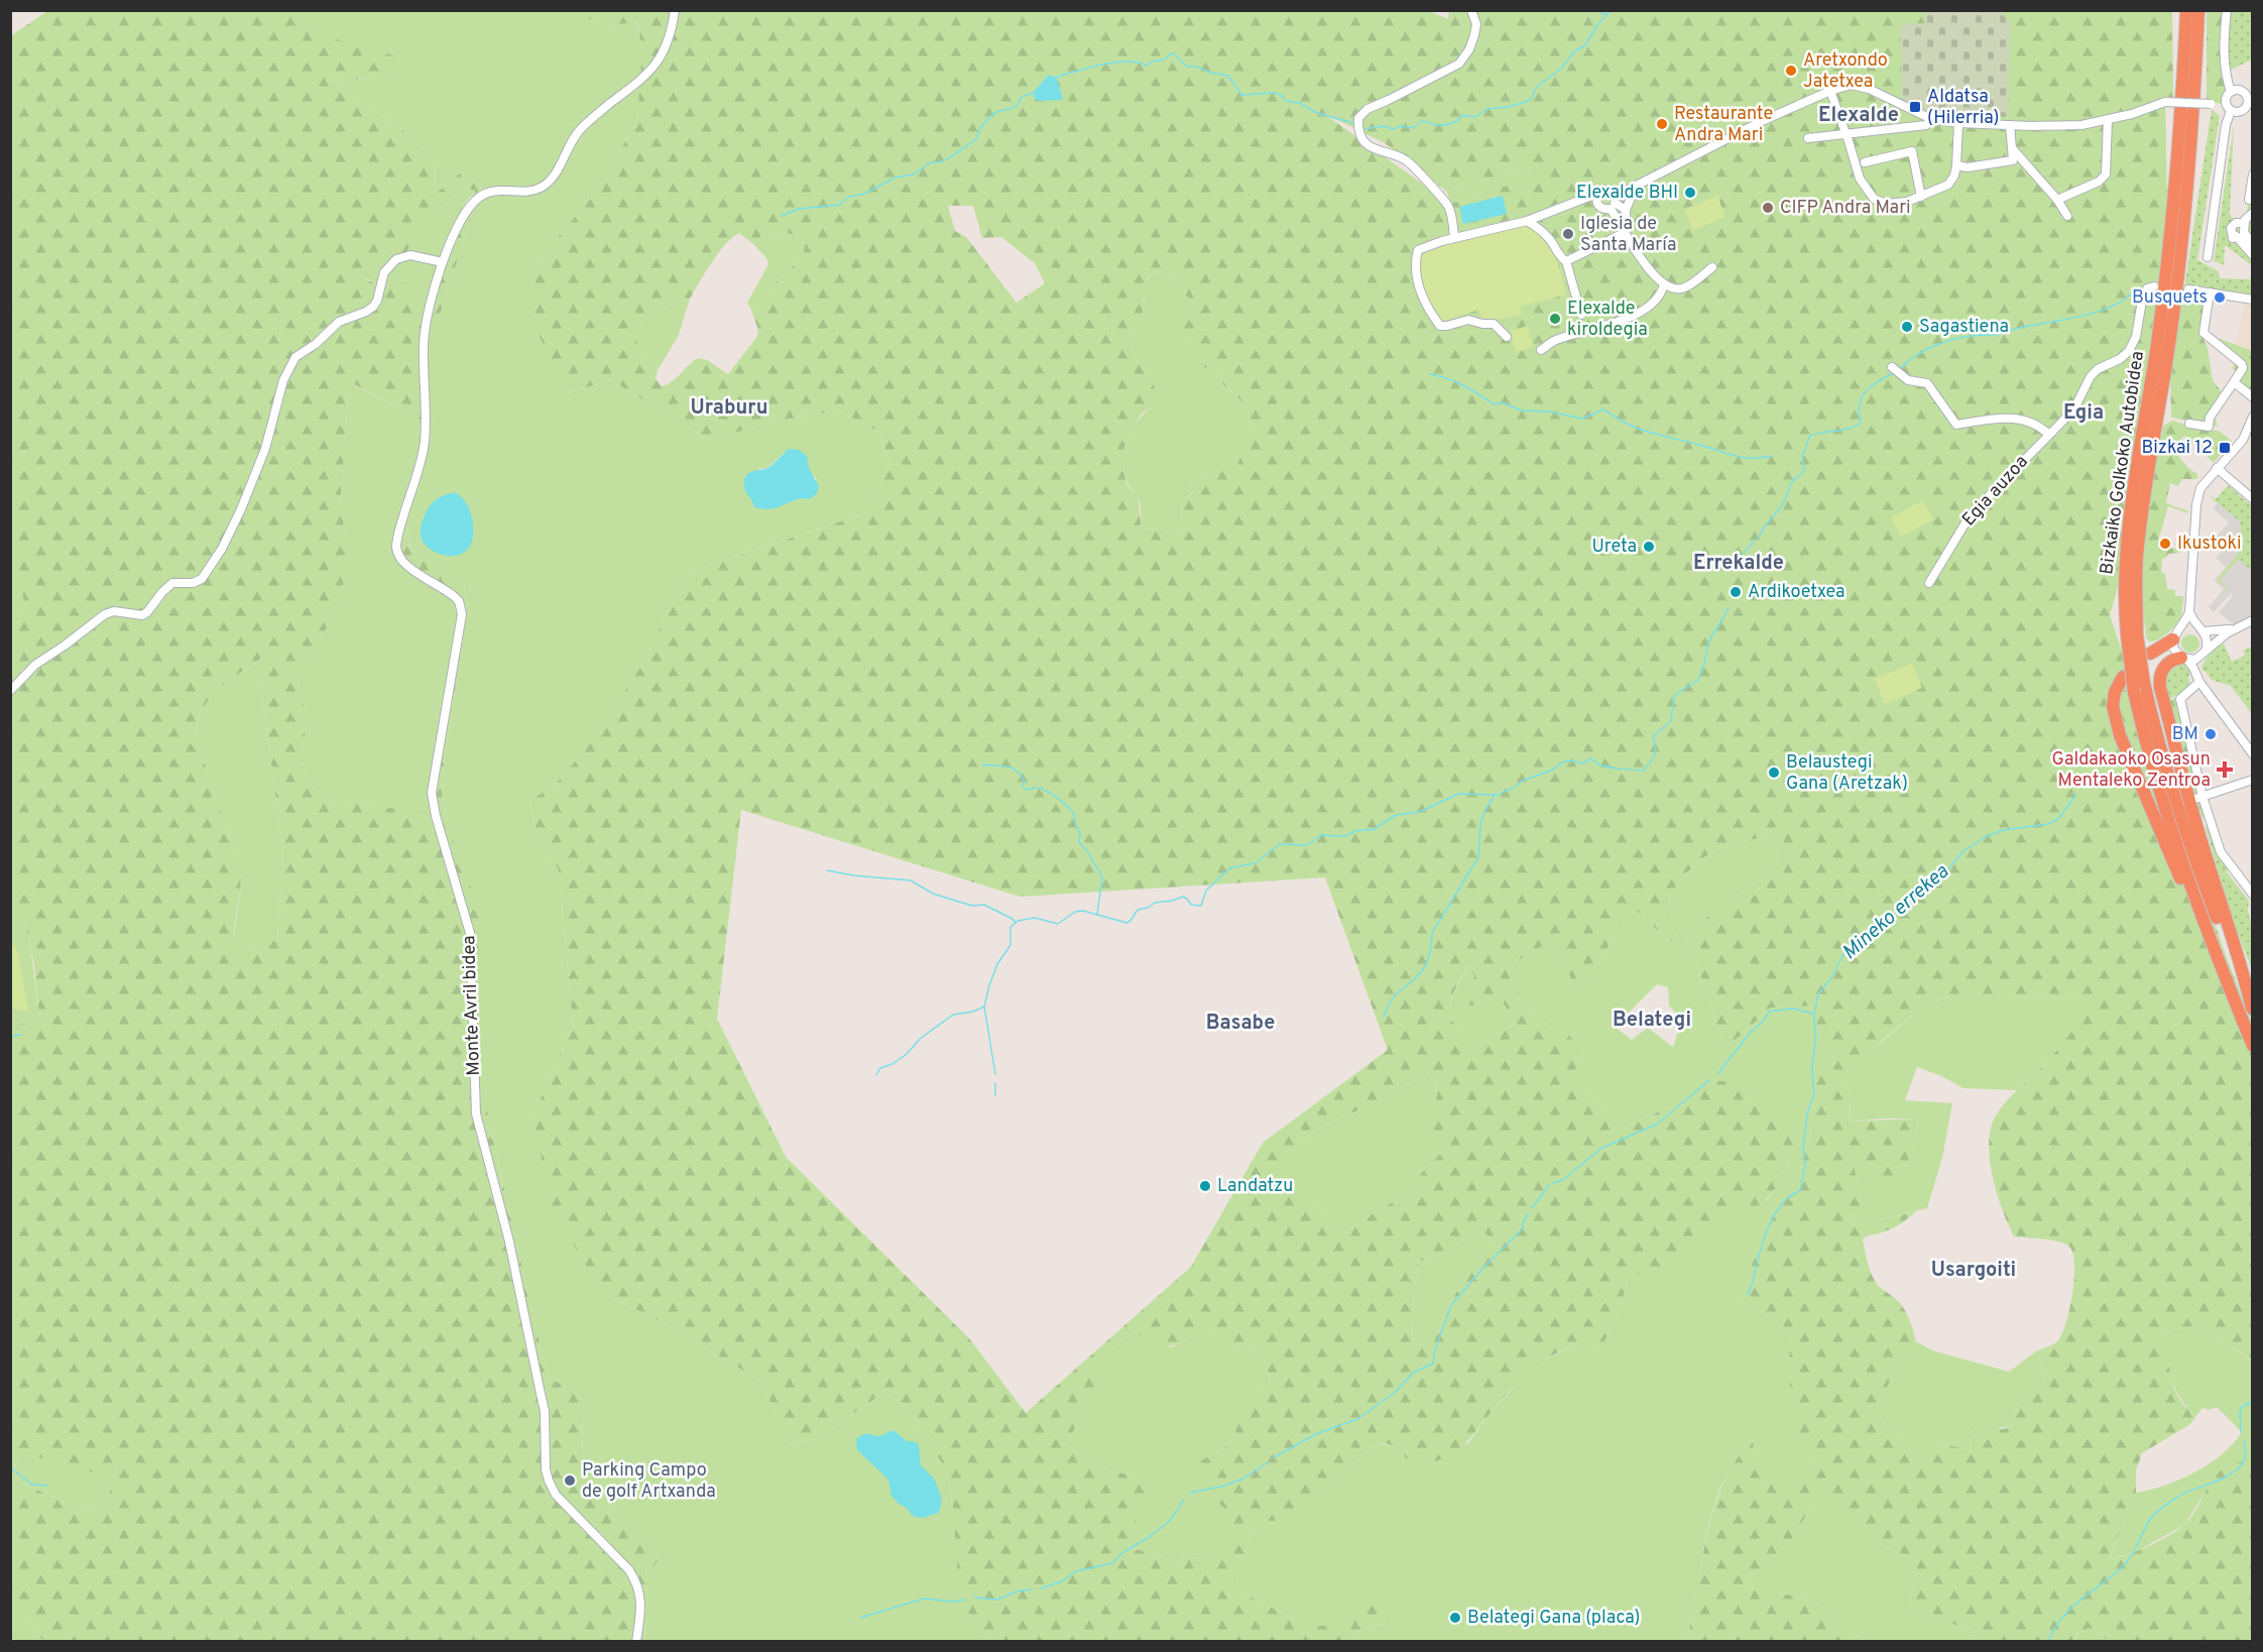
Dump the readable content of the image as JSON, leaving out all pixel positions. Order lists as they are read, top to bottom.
{
  "streets": {
    "highway": ["Bizkaiko Golkoko Autobidea"],
    "street": ["Egia auzoa", "Monte Avril bidea"]
  },
  "districts": [
    "Elexalde",
    "Uraburu",
    "Egia",
    "Errekalde",
    "Belategi",
    "Basabe",
    "Usargoiti"
  ],
  "water": ["Mineko errekea"],
  "places": {
    "other": [
      "Aretxondo Jatetxea",
      "Restaurante Andra Mari",
      "Elexalde BHI",
      "CIFP Andra Mari",
      "Iglesia de Santa María",
      "Busquets",
      "Elexalde kiroldegia",
      "Sagastiena",
      "Ikustoki",
      "Ureta",
      "Ardikoetxea",
      "BM",
      "Belaustegi Gana (Aretzak)",
      "Landatzu",
      "Parking Campo de golf Artxanda",
      "Belategi Gana (placa)"
    ],
    "transit": ["Aldatsa (Hilerria)", "Bizkai 12"],
    "health": ["Galdakaoko Osasun Mentaleko Zentroa"]
  }
}
